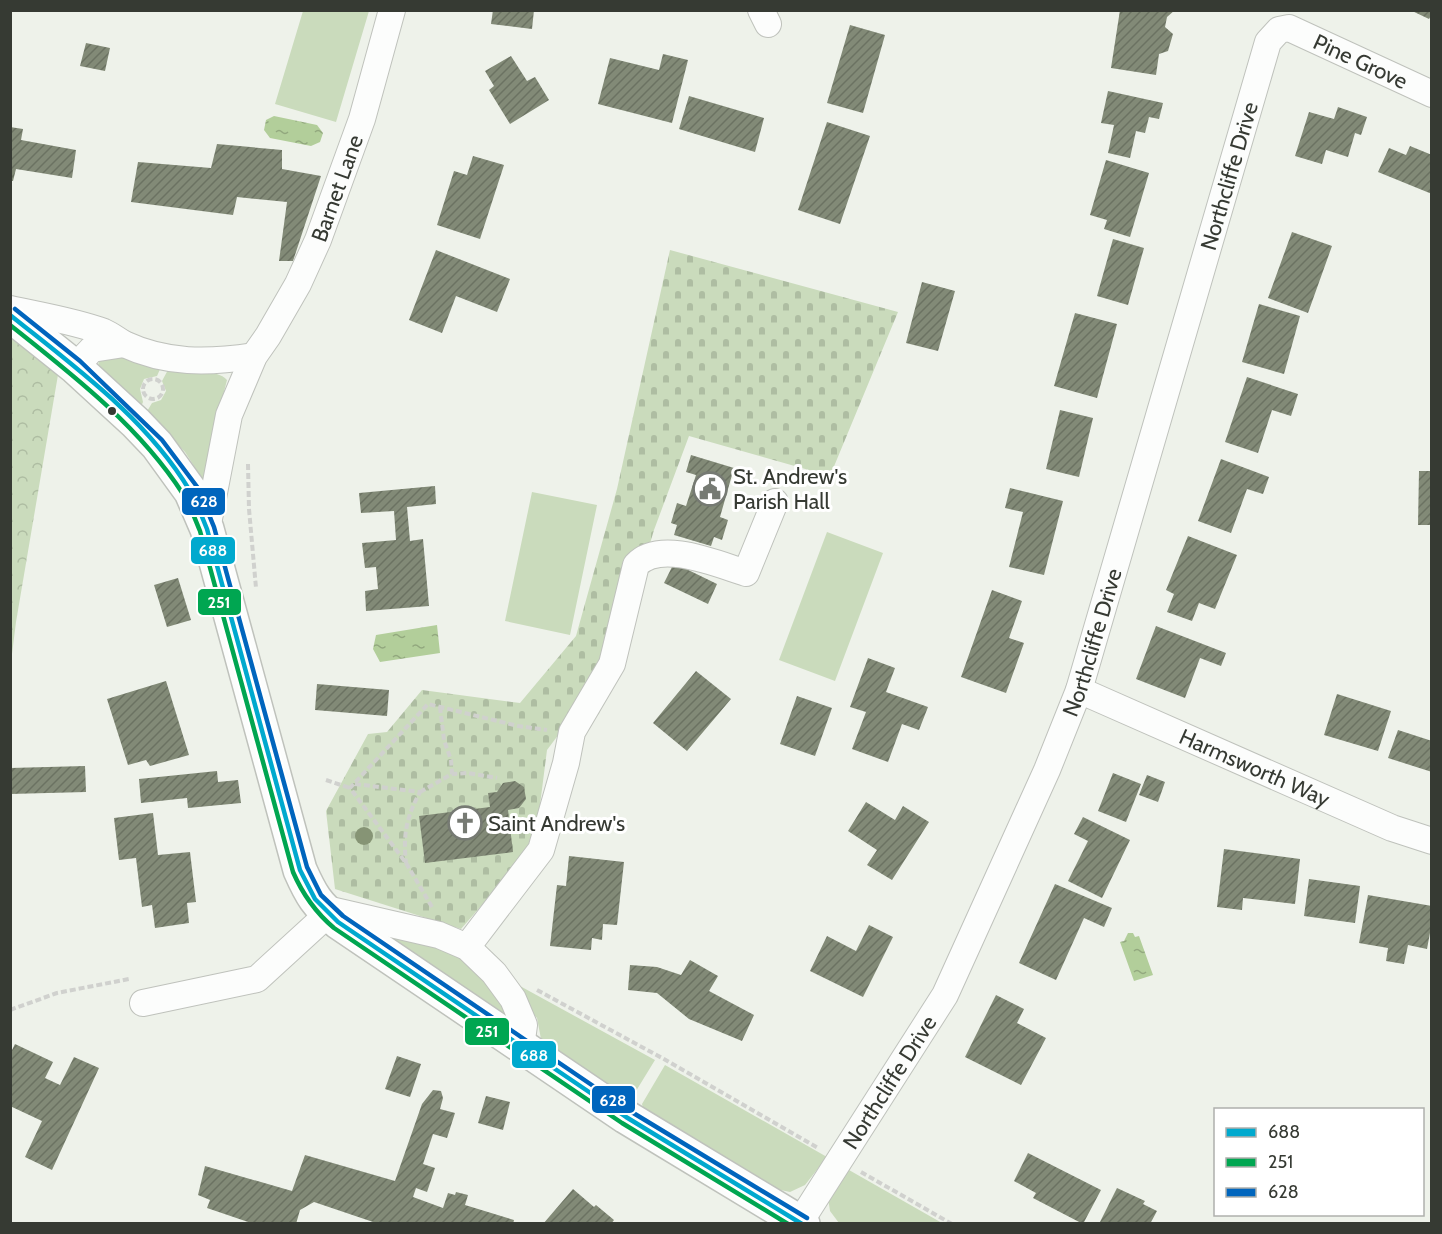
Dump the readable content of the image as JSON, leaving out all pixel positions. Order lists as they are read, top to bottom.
{
  "streets": {
    "street": [
      "Pine Grove",
      "Northcliffe Drive",
      "Barnet Lane",
      "Harmsworth Way"
    ]
  },
  "crossings": [
    ["Pine Grove", "Northcliffe Drive"],
    ["Northcliffe Drive", "Harmsworth Way"]
  ],
  "places": {
    "public building": ["St. Andrew's Parish Hall"],
    "church": ["Saint Andrew's"]
  },
  "lines": ["transit line 628", "transit line 688", "transit line 251"],
  "legend": ["688", "251", "628"]
}
